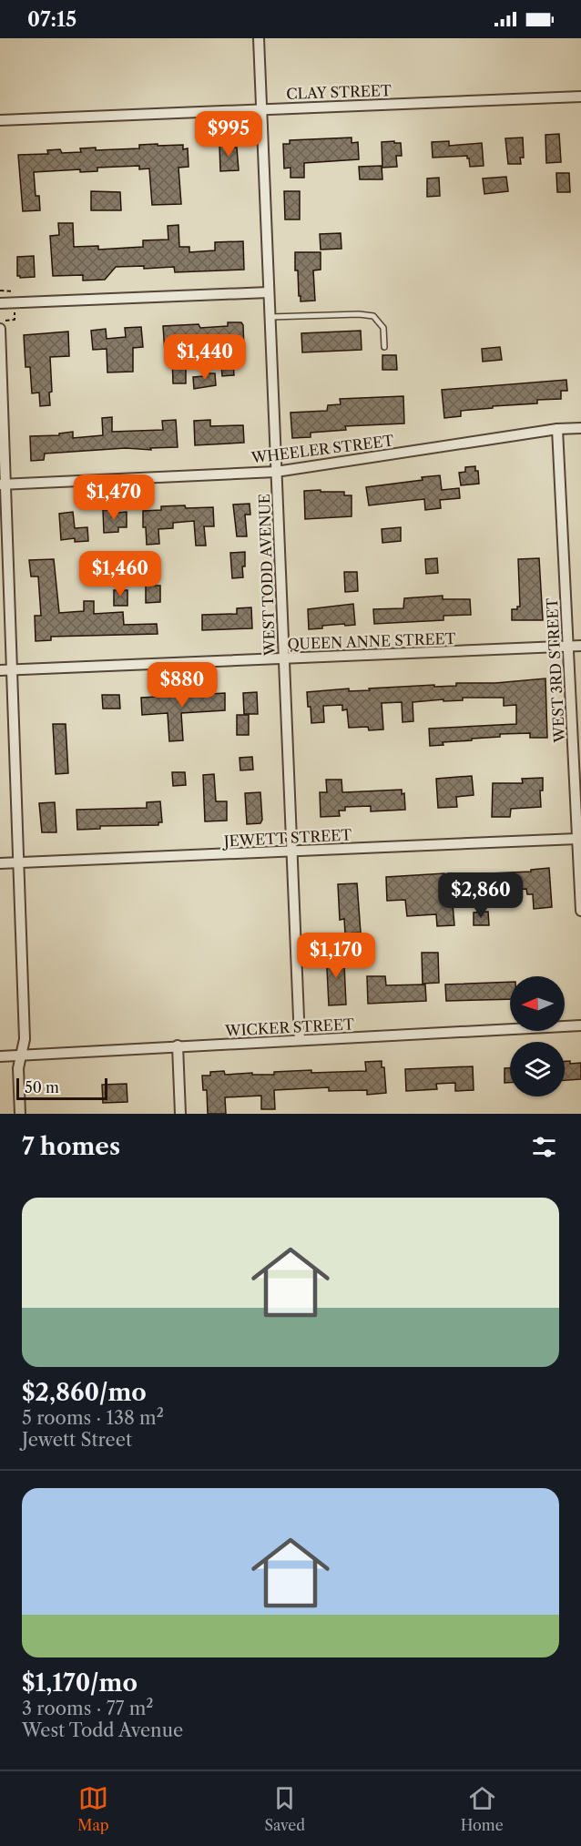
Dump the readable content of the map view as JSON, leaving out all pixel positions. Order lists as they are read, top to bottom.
{
  "streets": {
    "street": [
      "CLAY STREET",
      "WHEELER STREET",
      "WEST TODD AVENUE",
      "QUEEN ANNE STREET",
      "WEST 3RD STREET",
      "JEWETT STREET",
      "WICKER STREET"
    ]
  },
  "crossings": [
    ["CLAY STREET", "WEST TODD AVENUE"],
    ["WHEELER STREET", "WEST TODD AVENUE"],
    ["WHEELER STREET", "WEST 3RD STREET"],
    ["WEST TODD AVENUE", "QUEEN ANNE STREET"],
    ["WEST TODD AVENUE", "JEWETT STREET"],
    ["WEST TODD AVENUE", "WICKER STREET"],
    ["QUEEN ANNE STREET", "WEST 3RD STREET"],
    ["WEST 3RD STREET", "JEWETT STREET"]
  ],
  "scale_bar": "50 m",
  "north": "left",
  "page": {
    "status": "07:15",
    "price": [
      "$995",
      "$1,440",
      "$1,470",
      "$1,460",
      "$880",
      "$2,860",
      "$1,170"
    ],
    "scale": "50 m",
    "heading": "7 homes",
    "list": [
      {
        "name": "$2,860/mo",
        "note": "5 rooms · 138 m² · Jewett Street"
      },
      {
        "name": "$1,170/mo",
        "note": "3 rooms · 77 m² · West Todd Avenue"
      }
    ],
    "tabs": ["Map", "Saved", "Home"]
  }
}
